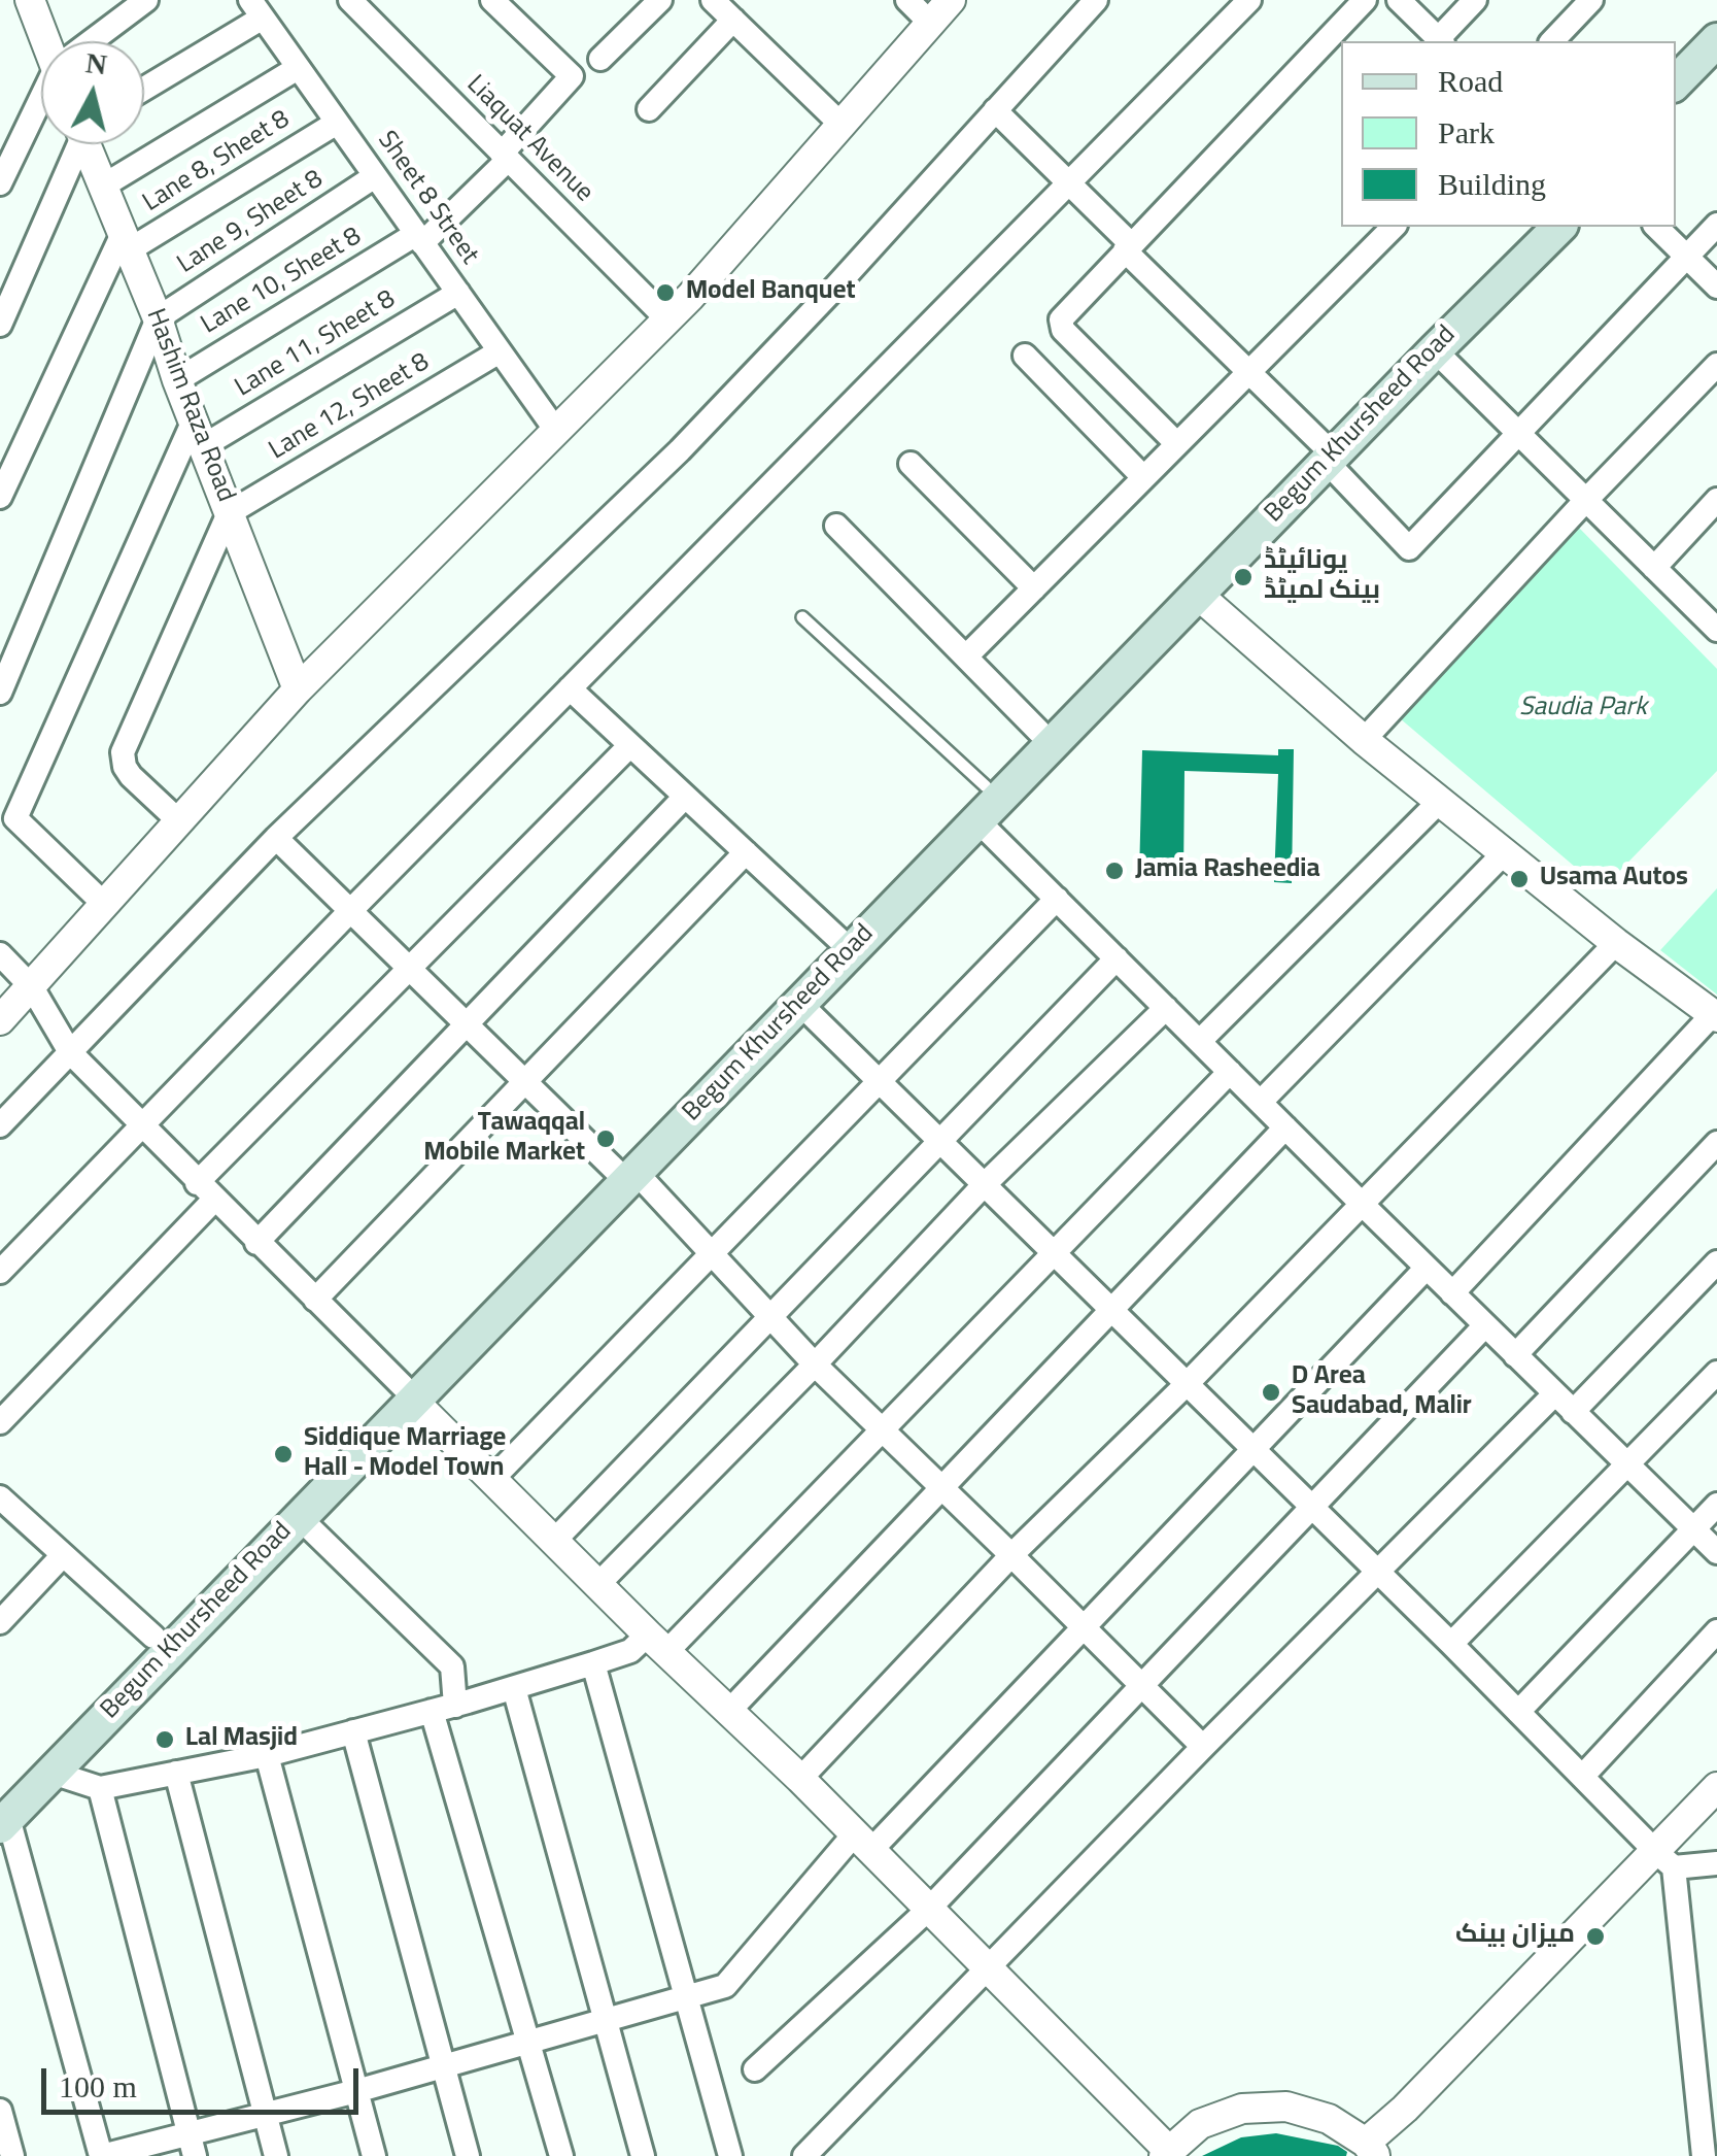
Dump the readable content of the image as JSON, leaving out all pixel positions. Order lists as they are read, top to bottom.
{
  "streets": {
    "main road": ["Begum Khursheed Road"],
    "street": [
      "Liaquat Avenue",
      "Lane 8, Sheet 8",
      "Sheet 8 Street",
      "Lane 9, Sheet 8",
      "Lane 10, Sheet 8",
      "Lane 11, Sheet 8",
      "Hashim Raza Road",
      "Lane 12, Sheet 8"
    ]
  },
  "crossings": [
    ["Liaquat Avenue", "Lane 10, Sheet 8"],
    ["Lane 8, Sheet 8", "Sheet 8 Street"],
    ["Lane 8, Sheet 8", "Hashim Raza Road"],
    ["Sheet 8 Street", "Lane 9, Sheet 8"],
    ["Sheet 8 Street", "Lane 10, Sheet 8"],
    ["Sheet 8 Street", "Lane 11, Sheet 8"],
    ["Sheet 8 Street", "Lane 12, Sheet 8"],
    ["Lane 9, Sheet 8", "Hashim Raza Road"],
    ["Lane 10, Sheet 8", "Hashim Raza Road"],
    ["Lane 11, Sheet 8", "Hashim Raza Road"],
    ["Hashim Raza Road", "Lane 12, Sheet 8"]
  ],
  "parks": ["Saudia Park"],
  "places": [
    "Model Banquet",
    "یونائیٹڈ بینک لمیٹڈ",
    "Jamia Rasheedia",
    "Usama Autos",
    "Tawaqqal Mobile Market",
    "D Area Saudabad, Malir",
    "Siddique Marriage Hall - Model Town",
    "Lal Masjid",
    "میزان بینک"
  ],
  "legend": ["Road", "Park", "Building"],
  "scale_bar": "100 m",
  "north": "top"
}
